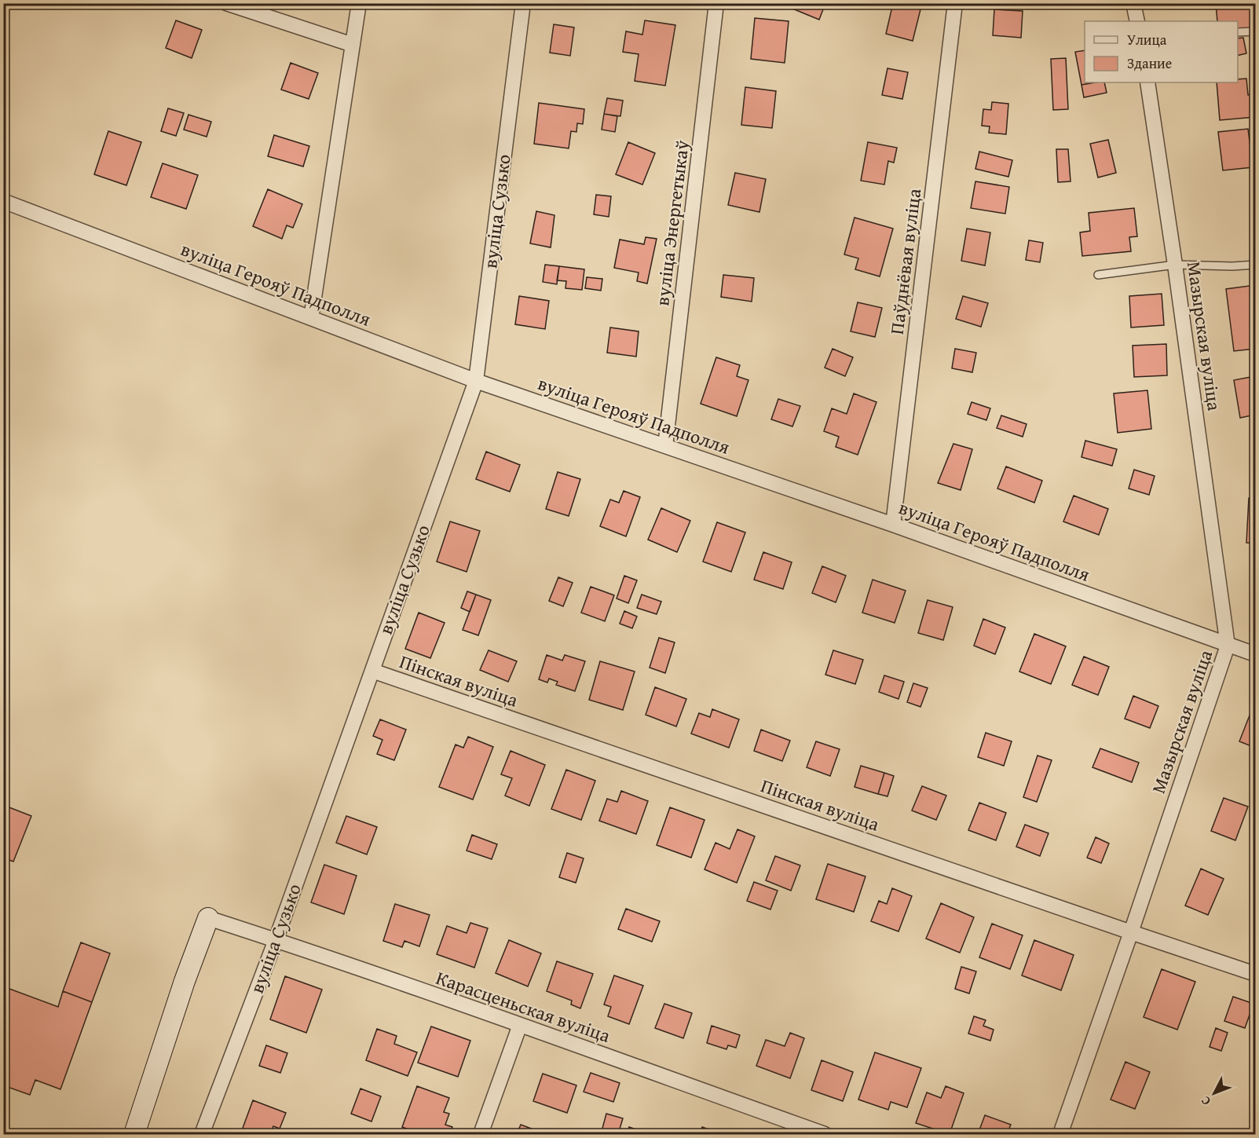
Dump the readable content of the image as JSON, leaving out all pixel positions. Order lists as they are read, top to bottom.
{
  "streets": {
    "street": [
      "вуліца Сузько",
      "вуліца Энергетыкаў",
      "Паўднёвая вуліца",
      "вуліца Герояў Падполля",
      "Мазырская вуліца",
      "Пінская вуліца",
      "Карасценьская вуліца"
    ]
  },
  "crossings": [
    ["вуліца Сузько", "вуліца Герояў Падполля"],
    ["вуліца Сузько", "Пінская вуліца"],
    ["вуліца Сузько", "Карасценьская вуліца"],
    ["вуліца Энергетыкаў", "вуліца Герояў Падполля"],
    ["Паўднёвая вуліца", "вуліца Герояў Падполля"],
    ["вуліца Герояў Падполля", "Мазырская вуліца"],
    ["Мазырская вуліца", "Пінская вуліца"]
  ],
  "legend": ["Улица", "Здание"],
  "north": "bottom left"
}
